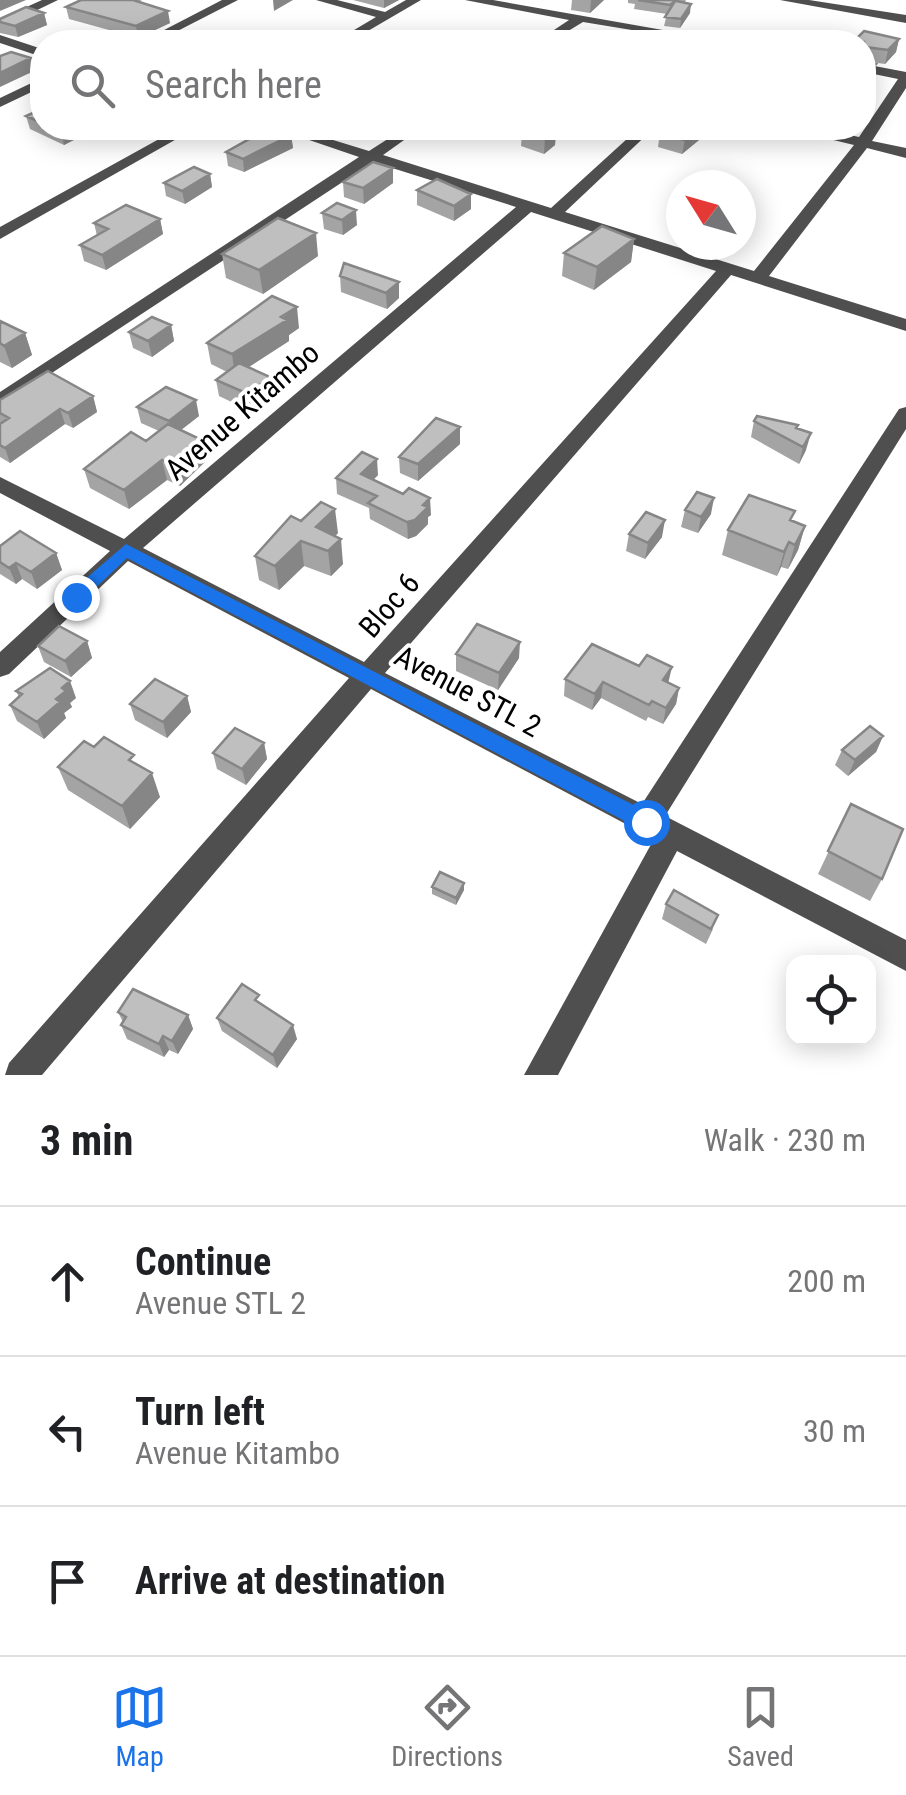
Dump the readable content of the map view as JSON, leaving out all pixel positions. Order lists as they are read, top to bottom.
{
  "streets": {
    "street": ["Avenue Kitambo", "Bloc 6", "Avenue STL 2"]
  },
  "crossings": [
    ["Avenue Kitambo", "Avenue STL 2"],
    ["Bloc 6", "Avenue STL 2"]
  ],
  "north": "top left",
  "page": {
    "search": "Search here",
    "heading": ["3 min", "Walk · 230 m"],
    "list": [
      ["Continue", "Avenue STL 2", "200 m"],
      ["Turn left", "Avenue Kitambo", "30 m"],
      "Arrive at destination"
    ],
    "nav": ["Map", "Directions", "Saved"]
  }
}
